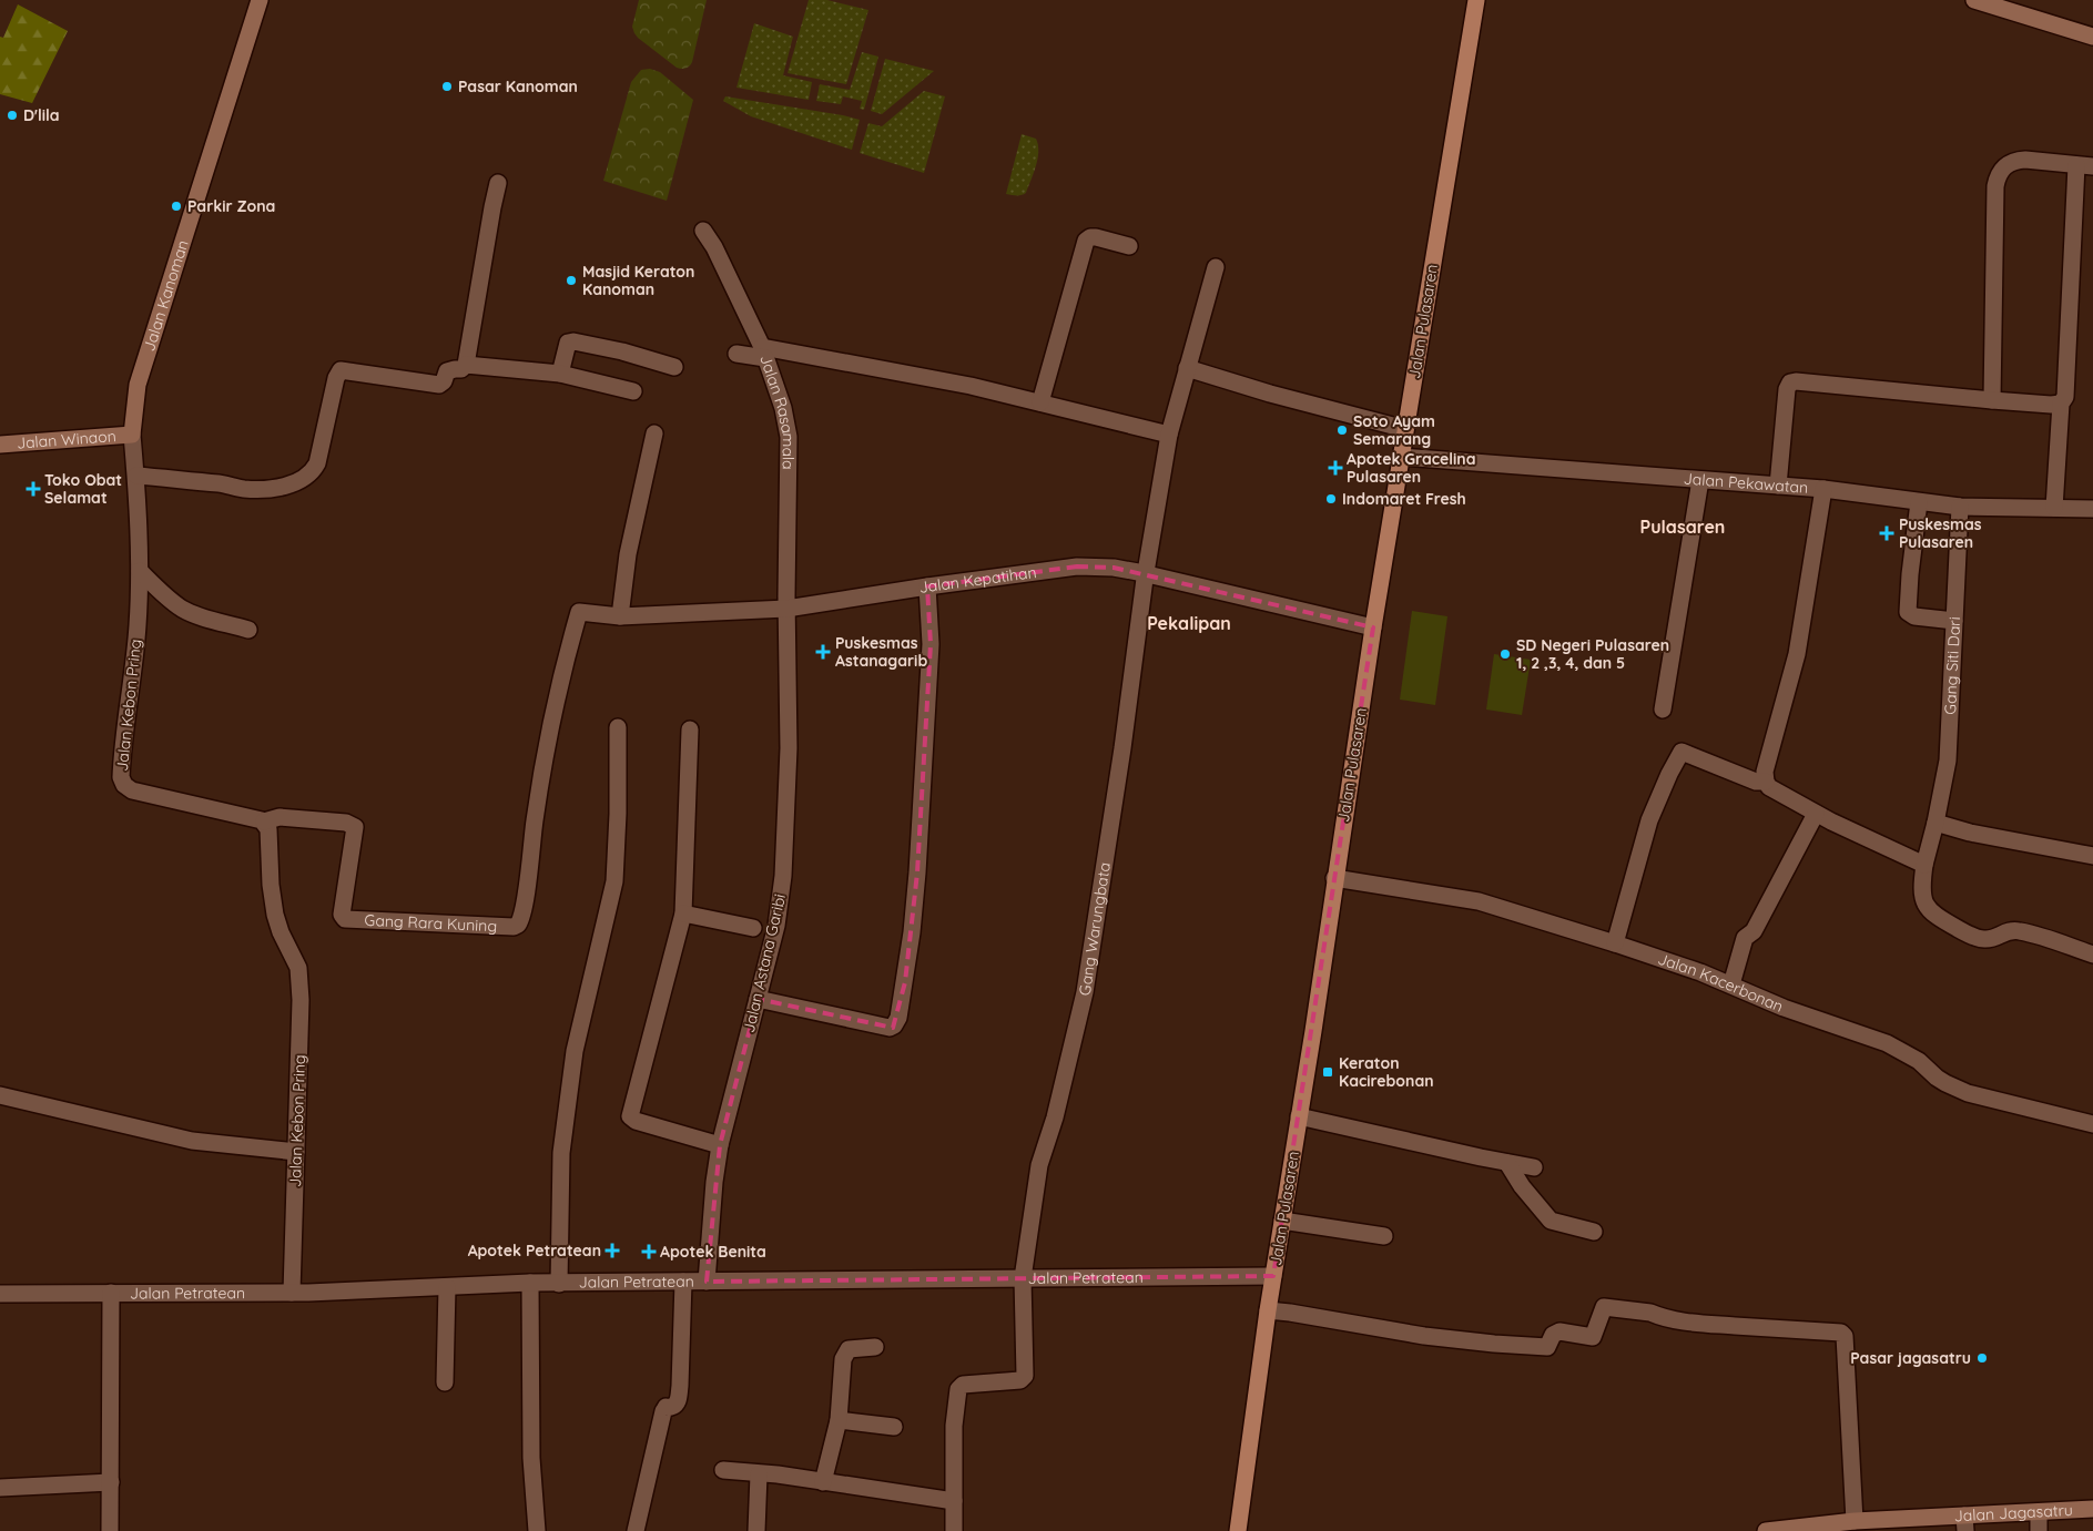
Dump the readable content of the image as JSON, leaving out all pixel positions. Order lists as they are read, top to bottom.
{
  "streets": {
    "main road": ["Jalan Pulasaren"],
    "street": [
      "Jalan Kanoman",
      "Jalan Rasamala",
      "Jalan Winaon",
      "Jalan Pekawatan",
      "Jalan Kepatihan",
      "Gang Siti Dari",
      "Jalan Kebon Pring",
      "Gang Rara Kuning",
      "Gang Warungbata",
      "Jalan Astana Garibi",
      "Jalan Kacerbonan",
      "Jalan Petratean",
      "Jalan Jagasatru"
    ]
  },
  "crossings": [
    ["Jalan Kanoman", "Jalan Winaon"],
    ["Jalan Kanoman", "Jalan Kebon Pring"],
    ["Jalan Pulasaren", "Jalan Pekawatan"],
    ["Jalan Pulasaren", "Jalan Kepatihan"],
    ["Jalan Pulasaren", "Jalan Kacerbonan"],
    ["Jalan Pulasaren", "Jalan Petratean"],
    ["Jalan Rasamala", "Jalan Kepatihan"],
    ["Jalan Rasamala", "Jalan Astana Garibi"],
    ["Jalan Winaon", "Jalan Kebon Pring"],
    ["Jalan Pekawatan", "Gang Siti Dari"],
    ["Jalan Kepatihan", "Gang Rara Kuning"],
    ["Jalan Kepatihan", "Gang Warungbata"],
    ["Jalan Kepatihan", "Jalan Astana Garibi"],
    ["Jalan Kebon Pring", "Gang Rara Kuning"],
    ["Jalan Kebon Pring", "Jalan Petratean"],
    ["Gang Warungbata", "Jalan Petratean"],
    ["Jalan Astana Garibi", "Jalan Petratean"]
  ],
  "districts": ["Pulasaren", "Pekalipan"],
  "places": {
    "other": [
      "Pasar Kanoman",
      "D'lila",
      "Parkir Zona",
      "Masjid Keraton Kanoman",
      "Soto Ayam Semarang",
      "Indomaret Fresh",
      "SD Negeri Pulasaren 1, 2 ,3, 4, dan 5",
      "Pasar jagasatru"
    ],
    "health": [
      "Apotek Gracelina Pulasaren",
      "Toko Obat Selamat",
      "Puskesmas Pulasaren",
      "Puskesmas Astanagarib",
      "Apotek Petratean",
      "Apotek Benita"
    ],
    "transit": ["Keraton Kacirebonan"]
  }
}
